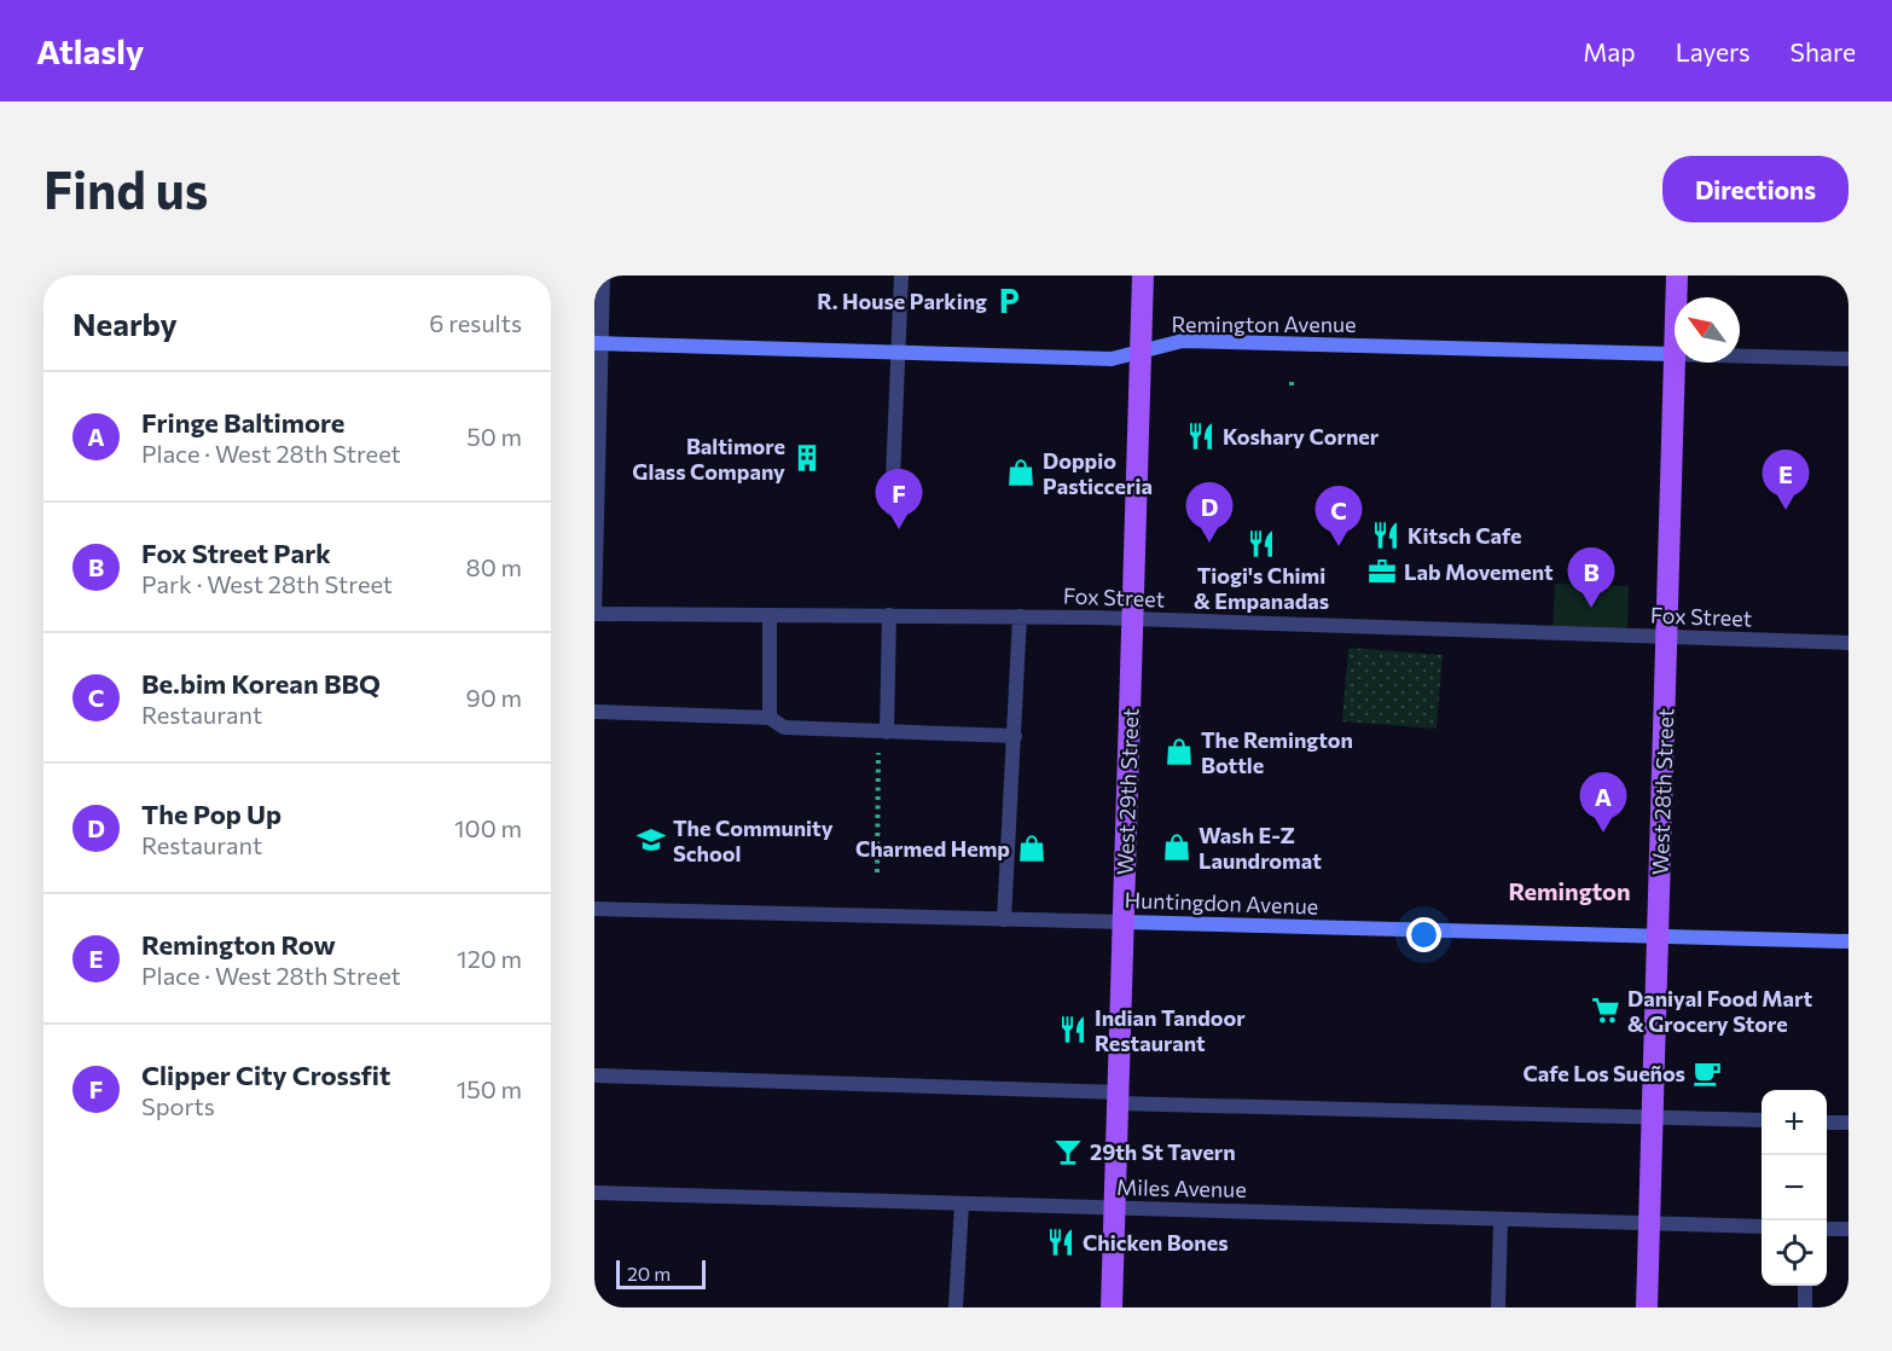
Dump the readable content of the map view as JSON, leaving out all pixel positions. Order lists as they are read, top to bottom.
{
  "streets": {
    "main road": ["West 29th Street", "West 28th Street"],
    "street": [
      "Remington Avenue",
      "Fox Street",
      "Huntingdon Avenue",
      "Miles Avenue"
    ]
  },
  "crossings": [
    ["Remington Avenue", "West 29th Street"],
    ["Remington Avenue", "West 28th Street"],
    ["Fox Street", "West 29th Street"],
    ["Fox Street", "West 28th Street"],
    ["West 29th Street", "Huntingdon Avenue"],
    ["West 29th Street", "Miles Avenue"],
    ["West 28th Street", "Huntingdon Avenue"],
    ["West 28th Street", "Miles Avenue"]
  ],
  "districts": ["Remington"],
  "places": {
    "parking": ["R. House Parking"],
    "restaurant": [
      "Koshary Corner",
      "Kitsch Cafe",
      "Tiogi's Chimi & Empanadas",
      "Indian Tandoor Restaurant",
      "Chicken Bones"
    ],
    "building": ["Baltimore Glass Company"],
    "shop": [
      "Doppio Pasticceria",
      "The Remington Bottle",
      "Wash E-Z Laundromat",
      "Charmed Hemp"
    ],
    "office": ["Lab Movement"],
    "school or university": ["The Community School"],
    "supermarket": ["Daniyal Food Mart & Grocery Store"],
    "cafe": ["Cafe Los Sueños"],
    "bar": ["29th St Tavern"]
  },
  "scale_bar": "20 m",
  "north": "top left",
  "page": {
    "header": "Atlasly",
    "nav": ["Map", "Layers", "Share"],
    "buttons": "Directions",
    "title": "Find us",
    "heading": ["Nearby", "6 results"],
    "list": [
      {
        "mark": "A",
        "name": "Fringe Baltimore",
        "note": "Place · West 28th Street",
        "value": "50 m"
      },
      {
        "mark": "B",
        "name": "Fox Street Park",
        "note": "Park · West 28th Street",
        "value": "80 m"
      },
      {
        "mark": "C",
        "name": "Be.bim Korean BBQ",
        "note": "Restaurant",
        "value": "90 m"
      },
      {
        "mark": "D",
        "name": "The Pop Up",
        "note": "Restaurant",
        "value": "100 m"
      },
      {
        "mark": "E",
        "name": "Remington Row",
        "note": "Place · West 28th Street",
        "value": "120 m"
      },
      {
        "mark": "F",
        "name": "Clipper City Crossfit",
        "note": "Sports",
        "value": "150 m"
      }
    ],
    "pins": [
      "E",
      "F",
      "D",
      "C",
      "B",
      "A"
    ],
    "map_buttons": ["+", "−"],
    "scale": "20 m"
  }
}
